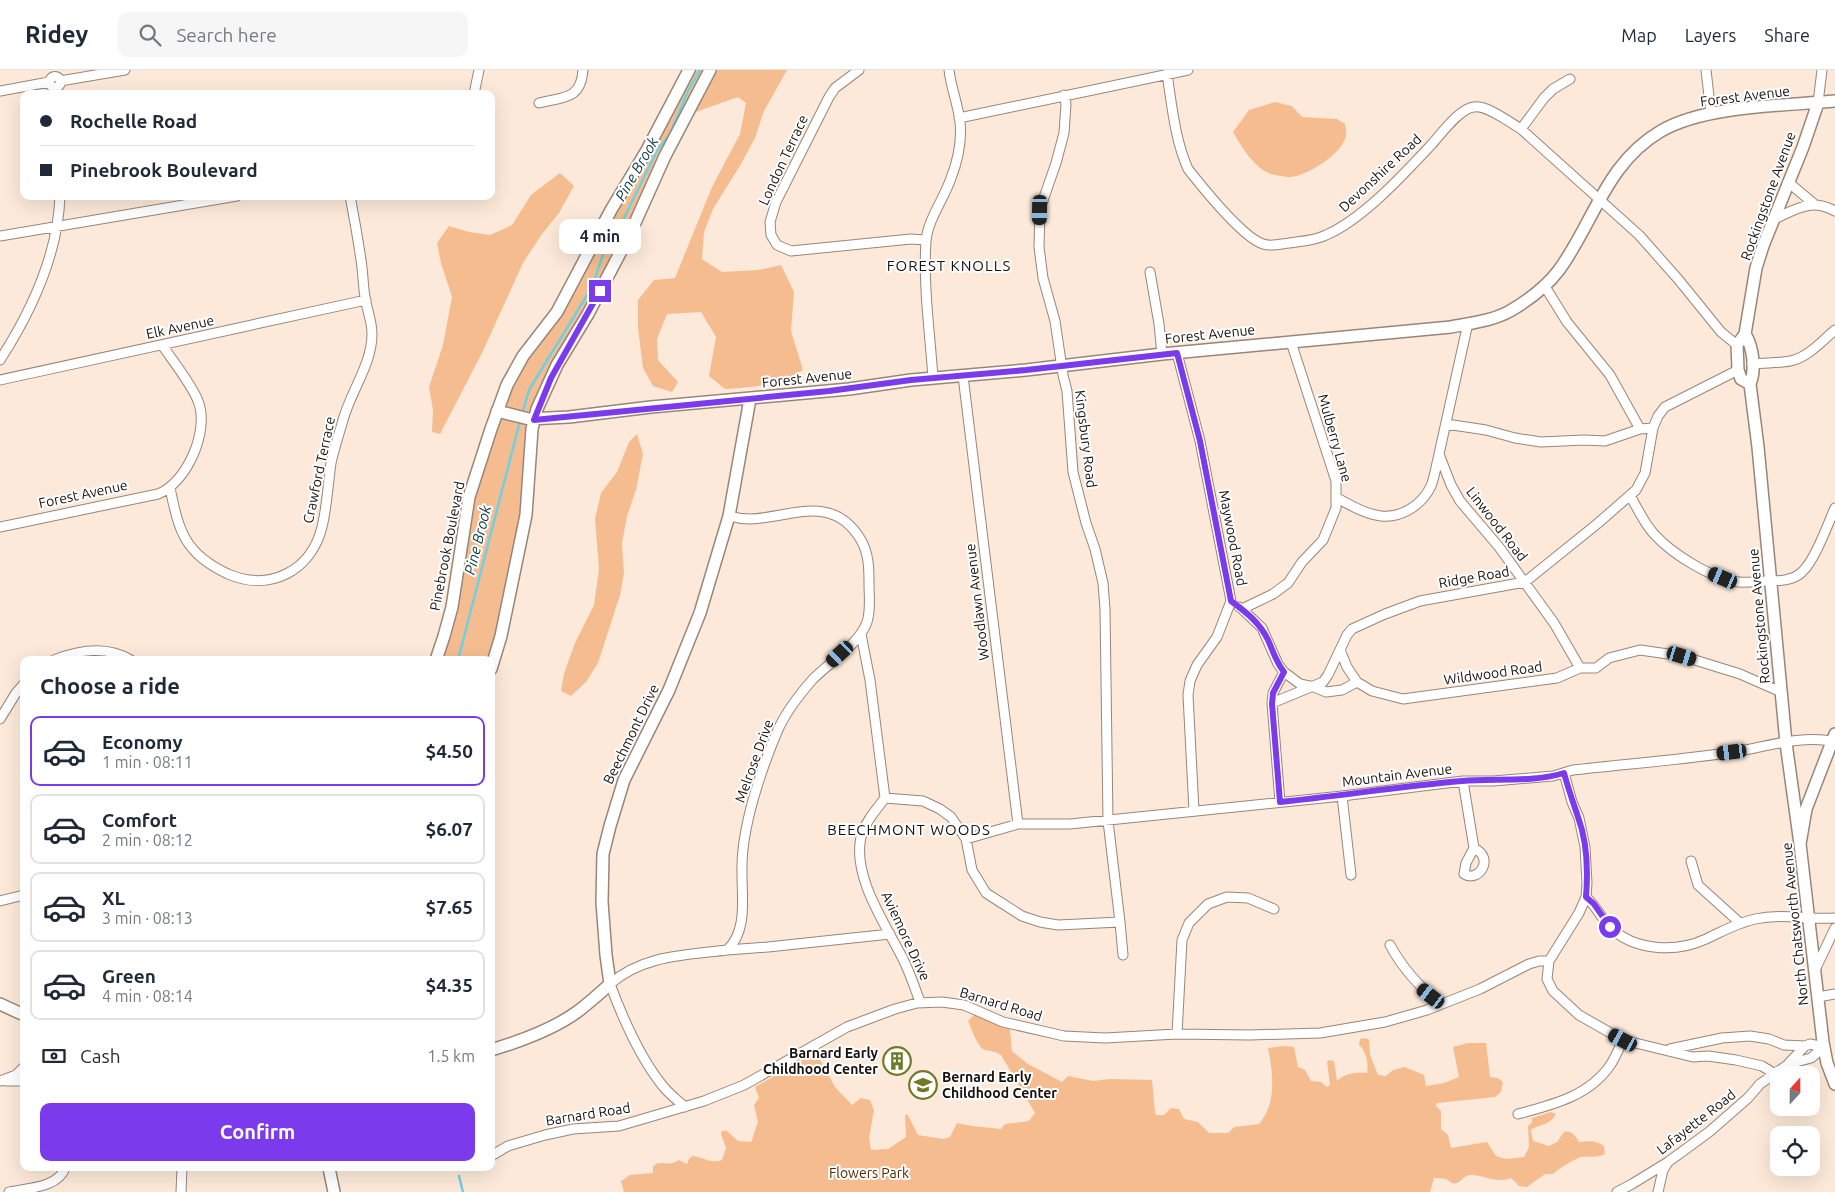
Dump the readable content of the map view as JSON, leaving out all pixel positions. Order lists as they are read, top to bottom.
{
  "streets": {
    "street": [
      "Forest Avenue",
      "London Terrace",
      "Devonshire Road",
      "Rockingstone Avenue",
      "Elk Avenue",
      "Mulberry Lane",
      "Kingsbury Road",
      "Crawford Terrace",
      "Linwood Road",
      "Maywood Road",
      "Pinebrook Boulevard",
      "Ridge Road",
      "Woodlawn Avenue",
      "Wildwood Road",
      "Beechmont Drive",
      "Melrose Drive",
      "Mountain Avenue",
      "North Chatsworth Avenue",
      "Aviemore Drive",
      "Barnard Road",
      "Lafayette Road"
    ]
  },
  "crossings": [
    ["Forest Avenue", "Rockingstone Avenue"],
    ["Forest Avenue", "Mulberry Lane"],
    ["Forest Avenue", "Kingsbury Road"],
    ["Forest Avenue", "Crawford Terrace"],
    ["Forest Avenue", "Maywood Road"],
    ["Forest Avenue", "Pinebrook Boulevard"],
    ["Forest Avenue", "Woodlawn Avenue"],
    ["Forest Avenue", "Beechmont Drive"],
    ["Rockingstone Avenue", "Wildwood Road"],
    ["Rockingstone Avenue", "Mountain Avenue"],
    ["Rockingstone Avenue", "North Chatsworth Avenue"],
    ["Elk Avenue", "Crawford Terrace"],
    ["Kingsbury Road", "Mountain Avenue"],
    ["Linwood Road", "Ridge Road"],
    ["Linwood Road", "Wildwood Road"],
    ["Maywood Road", "Mountain Avenue"],
    ["Woodlawn Avenue", "Mountain Avenue"],
    ["Beechmont Drive", "Melrose Drive"],
    ["Mountain Avenue", "North Chatsworth Avenue"],
    ["North Chatsworth Avenue", "Lafayette Road"],
    ["Aviemore Drive", "Barnard Road"]
  ],
  "districts": ["FOREST KNOLLS", "BEECHMONT WOODS"],
  "water": ["Pine Brook"],
  "parks": ["Flowers Park"],
  "places": {
    "building": ["Barnard Early Childhood Center"],
    "school or university": ["Bernard Early Childhood Center"]
  },
  "north": "top",
  "page": {
    "header": "Ridey",
    "search": "Search here",
    "nav": ["Map", "Layers", "Share"],
    "banner": ["Rochelle Road", "Pinebrook Boulevard"],
    "bubble": "4 min",
    "heading": "Choose a ride",
    "list": [
      {
        "name": "Economy",
        "note": "1 min · 08:11",
        "value": "$4.50"
      },
      {
        "name": "Comfort",
        "note": "2 min · 08:12",
        "value": "$6.07"
      },
      {
        "name": "XL",
        "note": "3 min · 08:13",
        "value": "$7.65"
      },
      {
        "name": "Green",
        "note": "4 min · 08:14",
        "value": "$4.35"
      }
    ],
    "pay": ["Cash", "1.5 km"],
    "buttons": "Confirm"
  }
}
